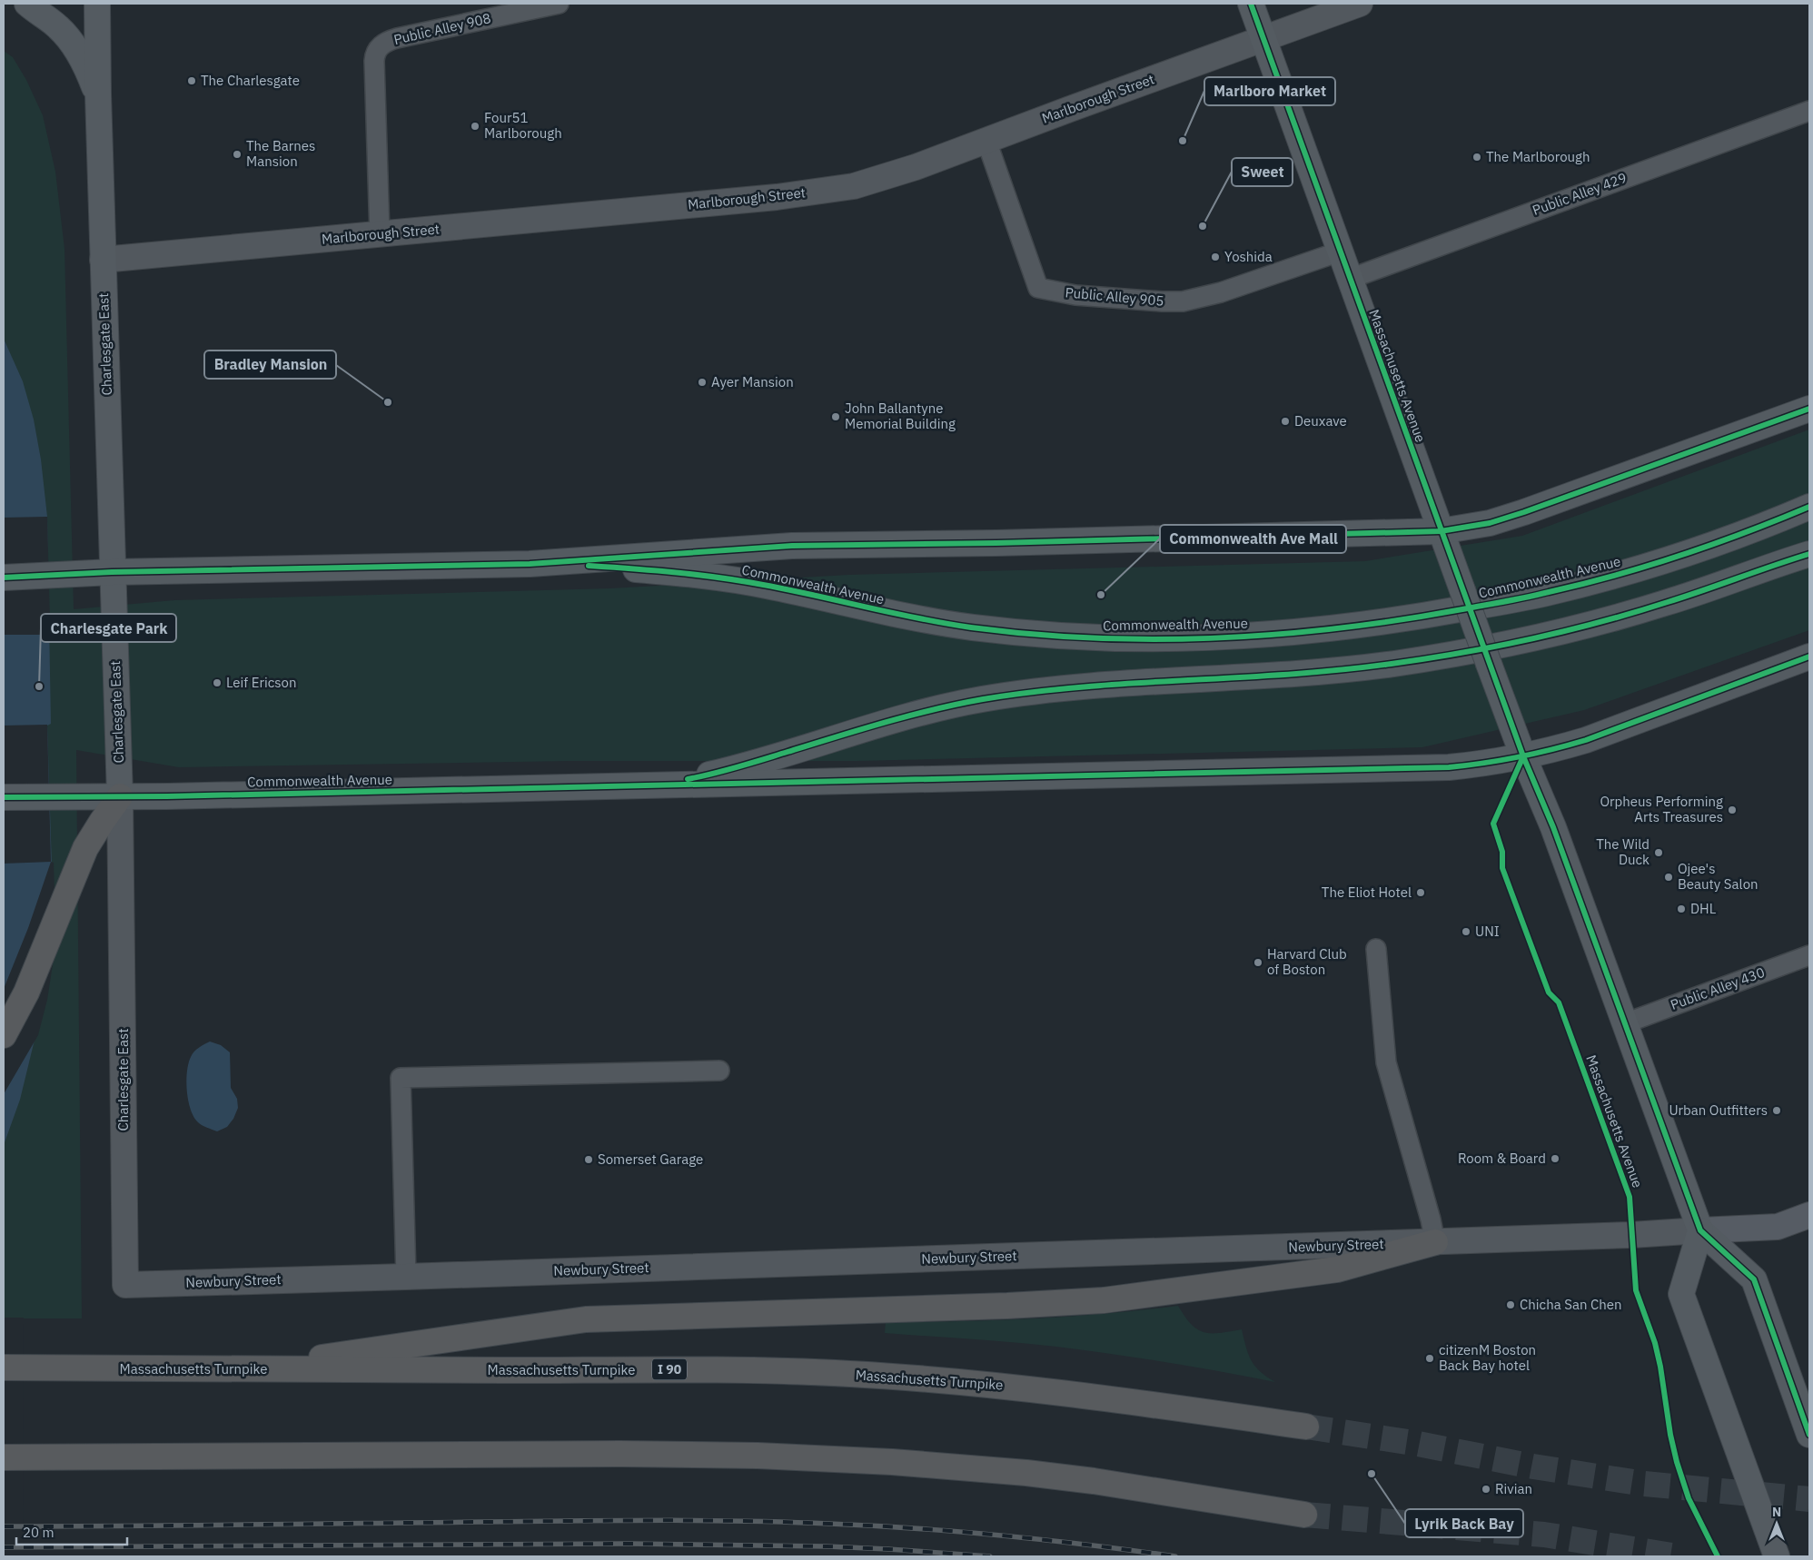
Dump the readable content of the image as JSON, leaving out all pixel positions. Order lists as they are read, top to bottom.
{
  "streets": {
    "highway": ["Massachusetts Turnpike", "I 90"],
    "main road": [
      "Charlesgate East",
      "Massachusetts Avenue",
      "Commonwealth Avenue",
      "Newbury Street"
    ],
    "street": ["Marlborough Street"],
    "lane": [
      "Public Alley 908",
      "Public Alley 429",
      "Public Alley 905",
      "Public Alley 430"
    ]
  },
  "crossings": [
    ["Public Alley 908", "Marlborough Street"],
    ["Marlborough Street", "Public Alley 905"],
    ["Marlborough Street", "Charlesgate East"],
    ["Marlborough Street", "Massachusetts Avenue"],
    ["Public Alley 429", "Massachusetts Avenue"],
    ["Public Alley 905", "Massachusetts Avenue"],
    ["Charlesgate East", "Commonwealth Avenue"],
    ["Charlesgate East", "Newbury Street"],
    ["Massachusetts Avenue", "Commonwealth Avenue"],
    ["Massachusetts Avenue", "Public Alley 430"],
    ["Massachusetts Avenue", "Newbury Street"]
  ],
  "places": [
    "The Charlesgate",
    "Four51 Marlborough",
    "Marlboro Market",
    "The Barnes Mansion",
    "The Marlborough",
    "Sweet",
    "Yoshida",
    "Ayer Mansion",
    "Bradley Mansion",
    "John Ballantyne Memorial Building",
    "Deuxave",
    "Commonwealth Ave Mall",
    "Leif Ericson",
    "Charlesgate Park",
    "Orpheus Performing Arts Treasures",
    "The Wild Duck",
    "Ojee's Beauty Salon",
    "The Eliot Hotel",
    "DHL",
    "UNI",
    "Harvard Club of Boston",
    "Urban Outfitters",
    "Room & Board",
    "Somerset Garage",
    "Chicha San Chen",
    "citizenM Boston Back Bay hotel",
    "Lyrik Back Bay",
    "Rivian"
  ],
  "scale_bar": "20 m",
  "north": "top"
}
